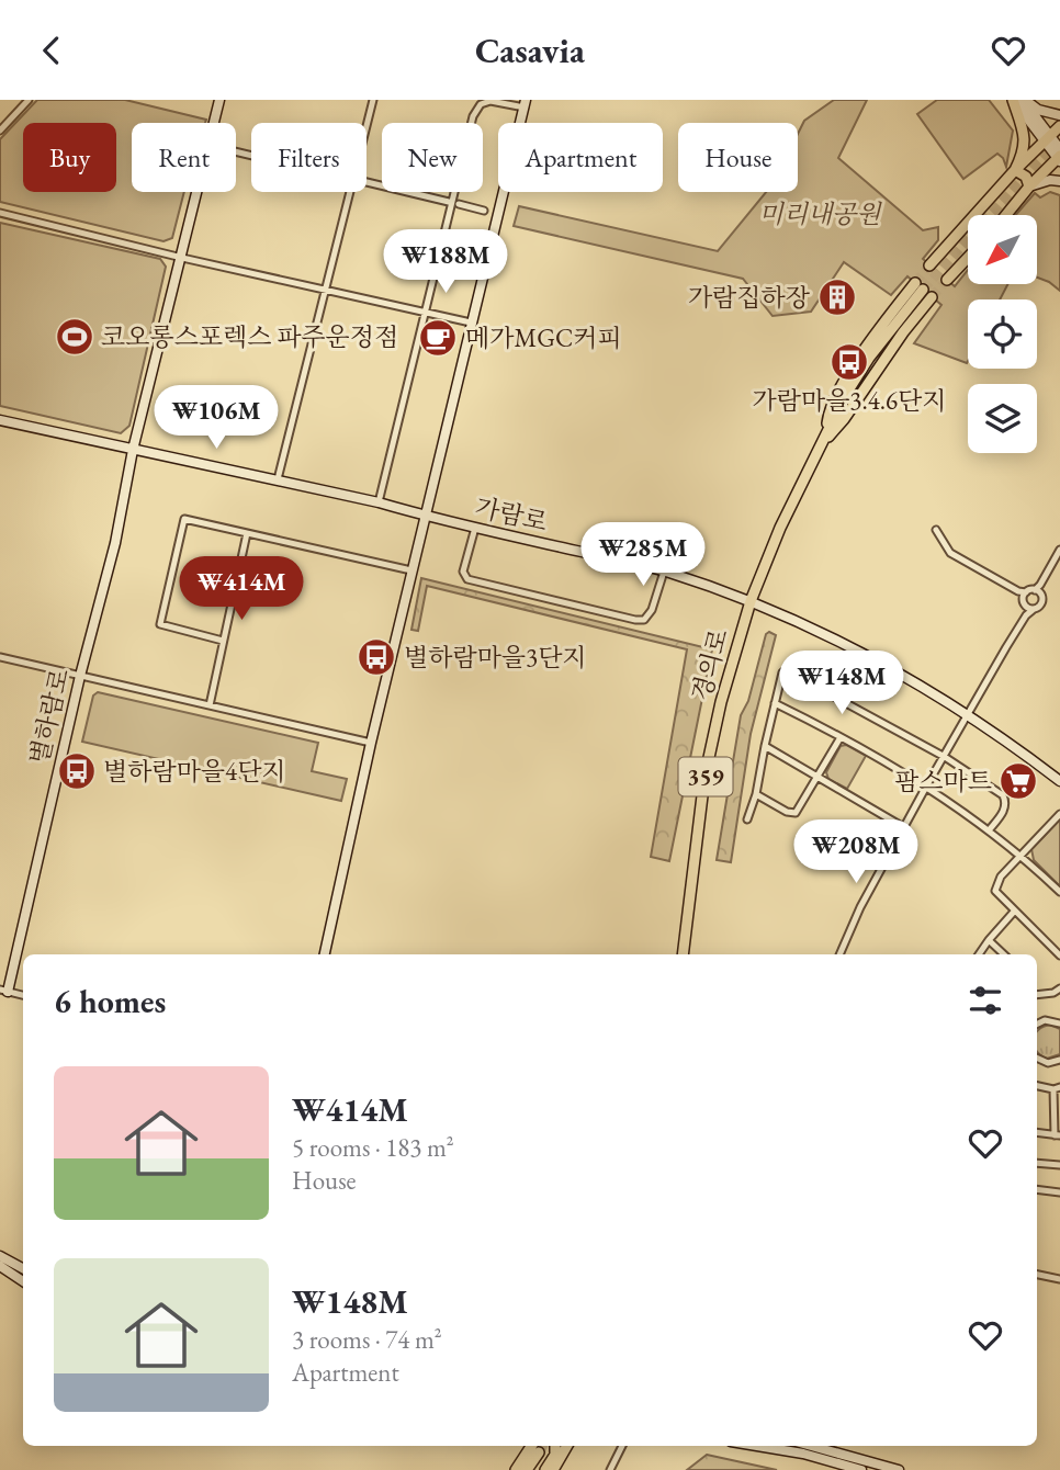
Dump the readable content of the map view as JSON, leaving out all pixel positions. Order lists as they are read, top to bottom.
{
  "streets": {
    "main road": ["경의로", "359"],
    "street": ["가람로", "별하람로"]
  },
  "crossings": [
    ["가람로", "경의로"],
    ["가람로", "별하람로"]
  ],
  "parks": ["미리내공원"],
  "places": {
    "building": ["가람집하장"],
    "sports": ["코오롱스포렉스 파주운정점"],
    "cafe": ["메가MGC커피"],
    "bus stop": ["가람마을3.4.6단지", "별하람마을3단지", "별하람마을4단지"],
    "supermarket": ["팜스마트"]
  },
  "north": "bottom left",
  "page": {
    "header": "Casavia",
    "chip": [
      "Buy",
      "Rent",
      "Filters",
      "New",
      "Apartment",
      "House"
    ],
    "price": [
      "₩188M",
      "₩106M",
      "₩285M",
      "₩414M",
      "₩148M",
      "₩208M"
    ],
    "heading": "6 homes",
    "list": [
      {
        "name": "₩414M",
        "note": "5 rooms · 183 m² · House"
      },
      {
        "name": "₩148M",
        "note": "3 rooms · 74 m² · Apartment"
      }
    ]
  }
}
